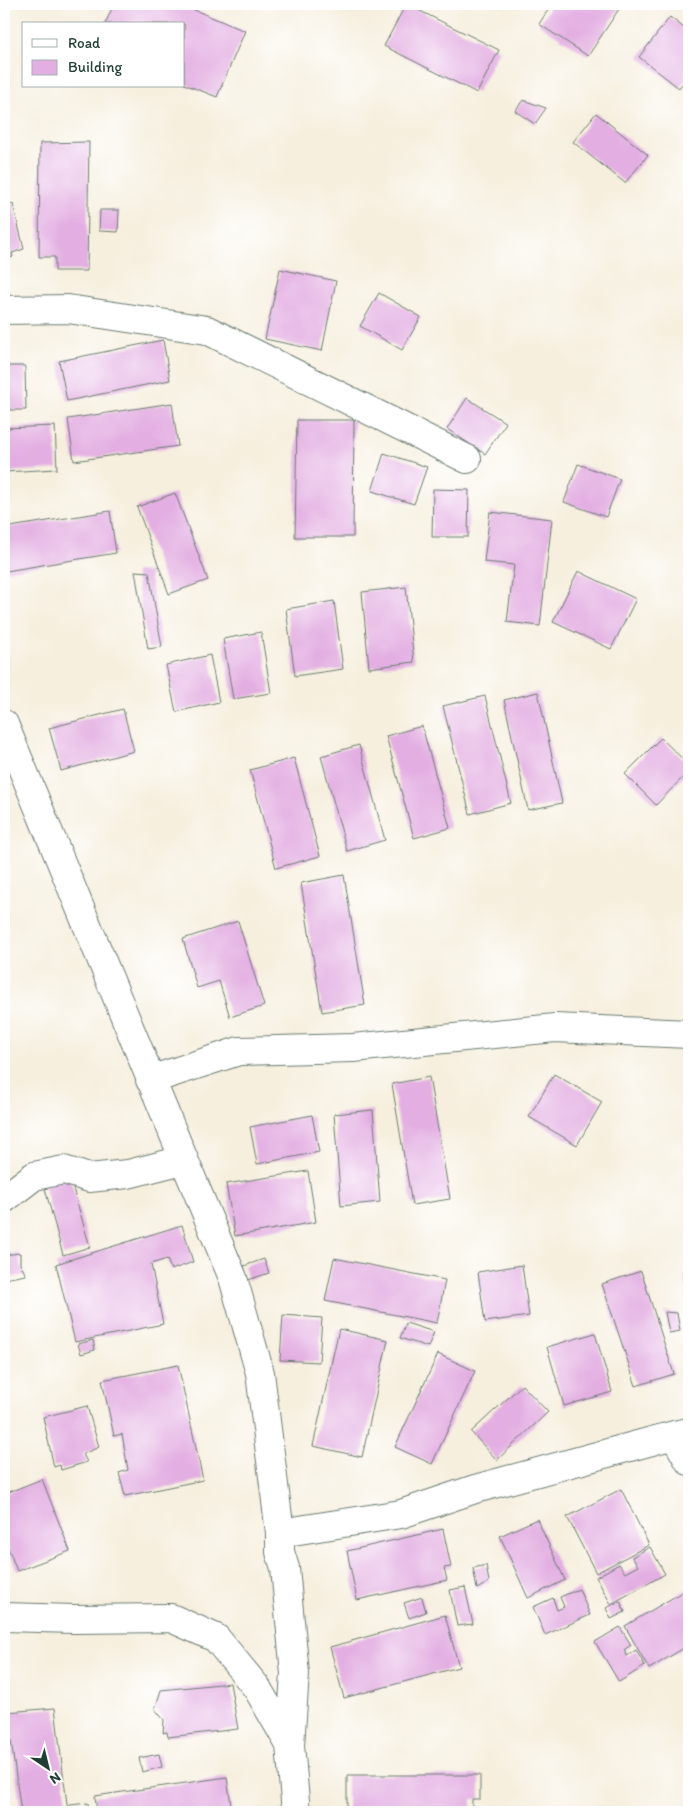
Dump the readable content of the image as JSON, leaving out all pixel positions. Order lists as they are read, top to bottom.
{
  "legend": ["Road", "Building"],
  "north": "bottom right"
}
